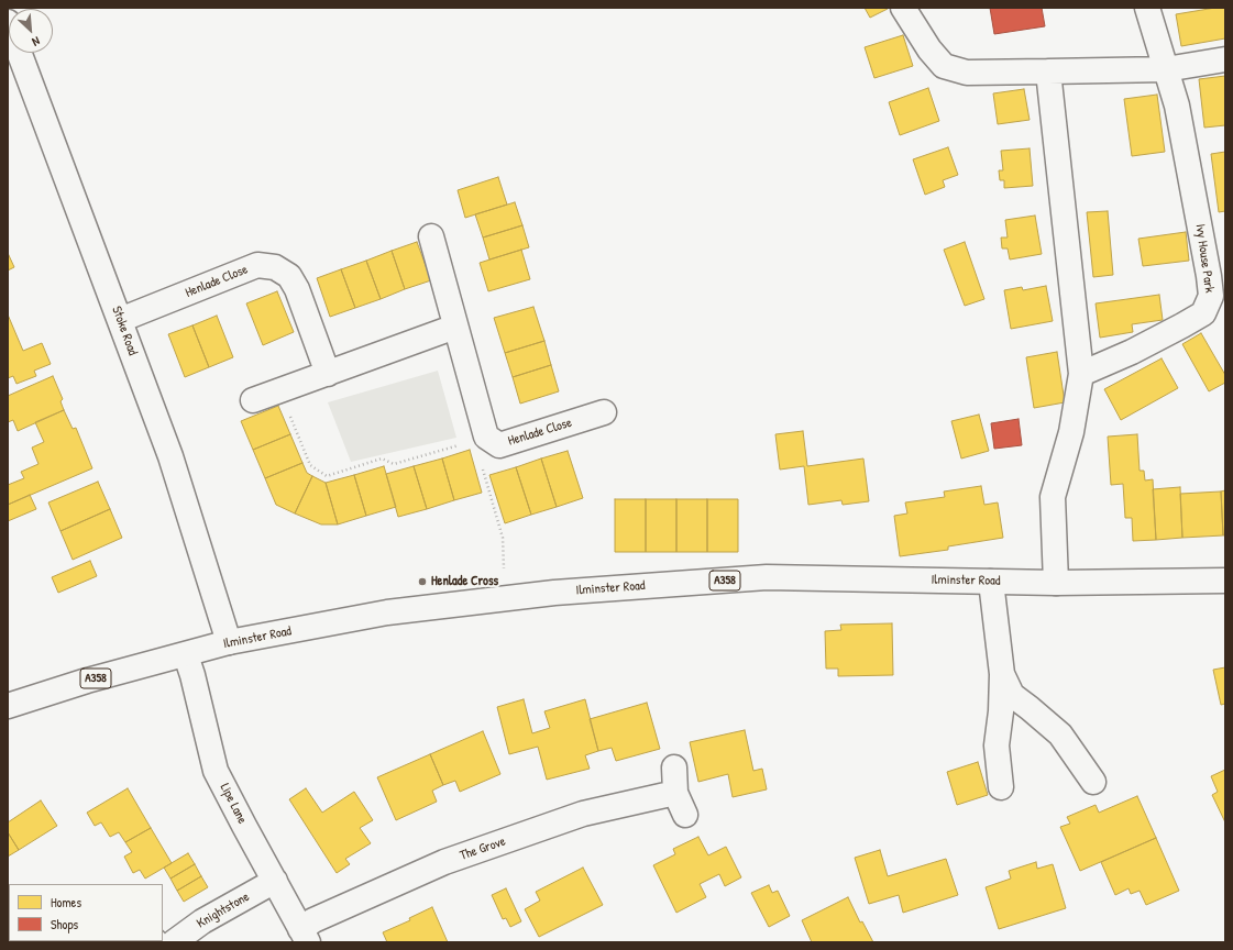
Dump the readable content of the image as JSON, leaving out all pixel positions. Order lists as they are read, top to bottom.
{
  "streets": {
    "main road": [
      "Ivy House Park",
      "Henlade Close",
      "Stoke Road",
      "A358",
      "Ilminster Road",
      "Lipe Lane",
      "The Grove",
      "Knightstone"
    ]
  },
  "crossings": [
    ["Henlade Close", "Stoke Road"],
    ["Stoke Road", "Ilminster Road"],
    ["Ilminster Road", "Lipe Lane"],
    ["Lipe Lane", "The Grove"],
    ["Lipe Lane", "Knightstone"]
  ],
  "places": ["Henlade Cross"],
  "legend": ["Homes", "Shops"],
  "north": "bottom right"
}
